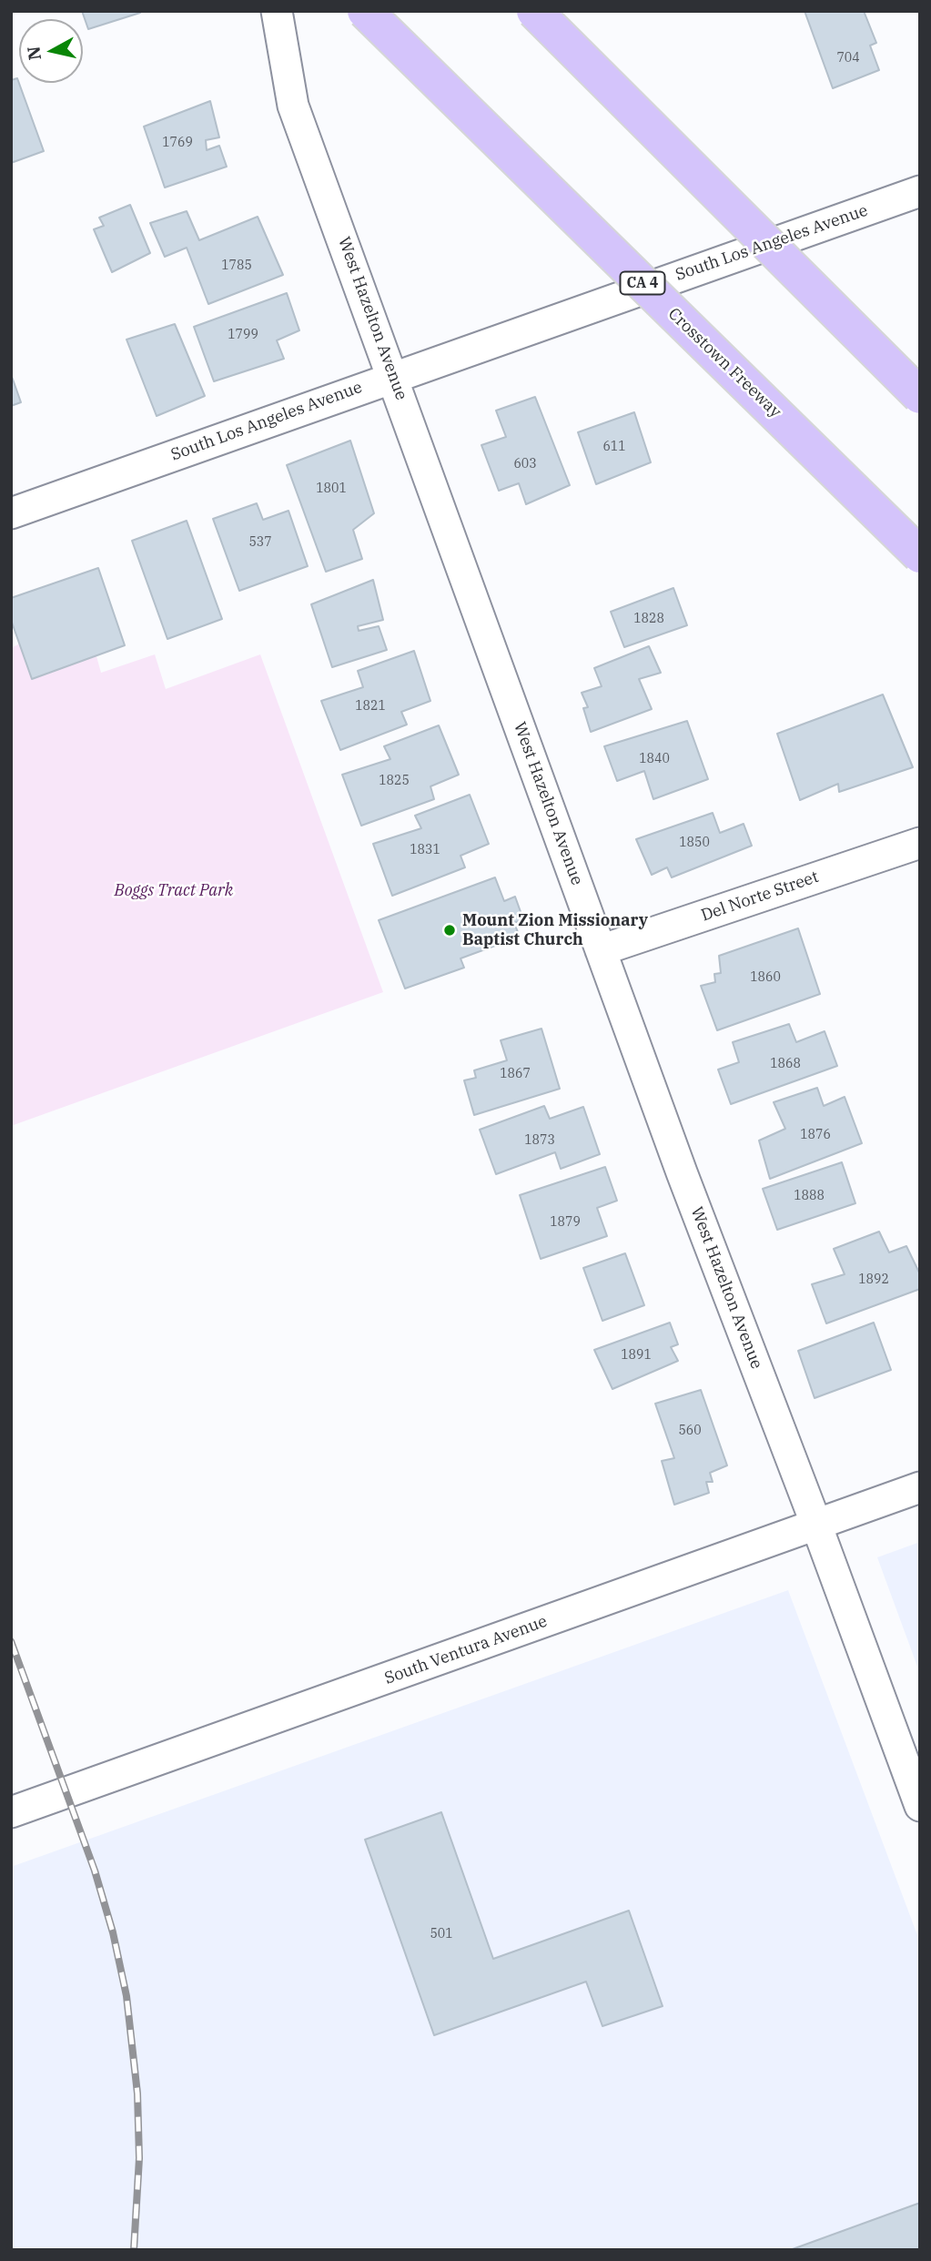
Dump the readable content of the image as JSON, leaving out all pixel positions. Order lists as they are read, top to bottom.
{
  "streets": {
    "highway": ["CA 4", "Crosstown Freeway"],
    "street": [
      "South Los Angeles Avenue",
      "West Hazelton Avenue",
      "Del Norte Street",
      "South Ventura Avenue"
    ]
  },
  "crossings": [
    ["South Los Angeles Avenue", "West Hazelton Avenue"],
    ["West Hazelton Avenue", "Del Norte Street"],
    ["West Hazelton Avenue", "South Ventura Avenue"]
  ],
  "parks": ["Boggs Tract Park"],
  "places": ["Mount Zion Missionary Baptist Church"],
  "house_numbers": [
    "704",
    "1769",
    "1785",
    "1799",
    "611",
    "603",
    "1801",
    "537",
    "1828",
    "1821",
    "1840",
    "1825",
    "1850",
    "1831",
    "1860",
    "1868",
    "1867",
    "1876",
    "1873",
    "1888",
    "1879",
    "1892",
    "1891",
    "560",
    "501"
  ],
  "north": "left"
}
